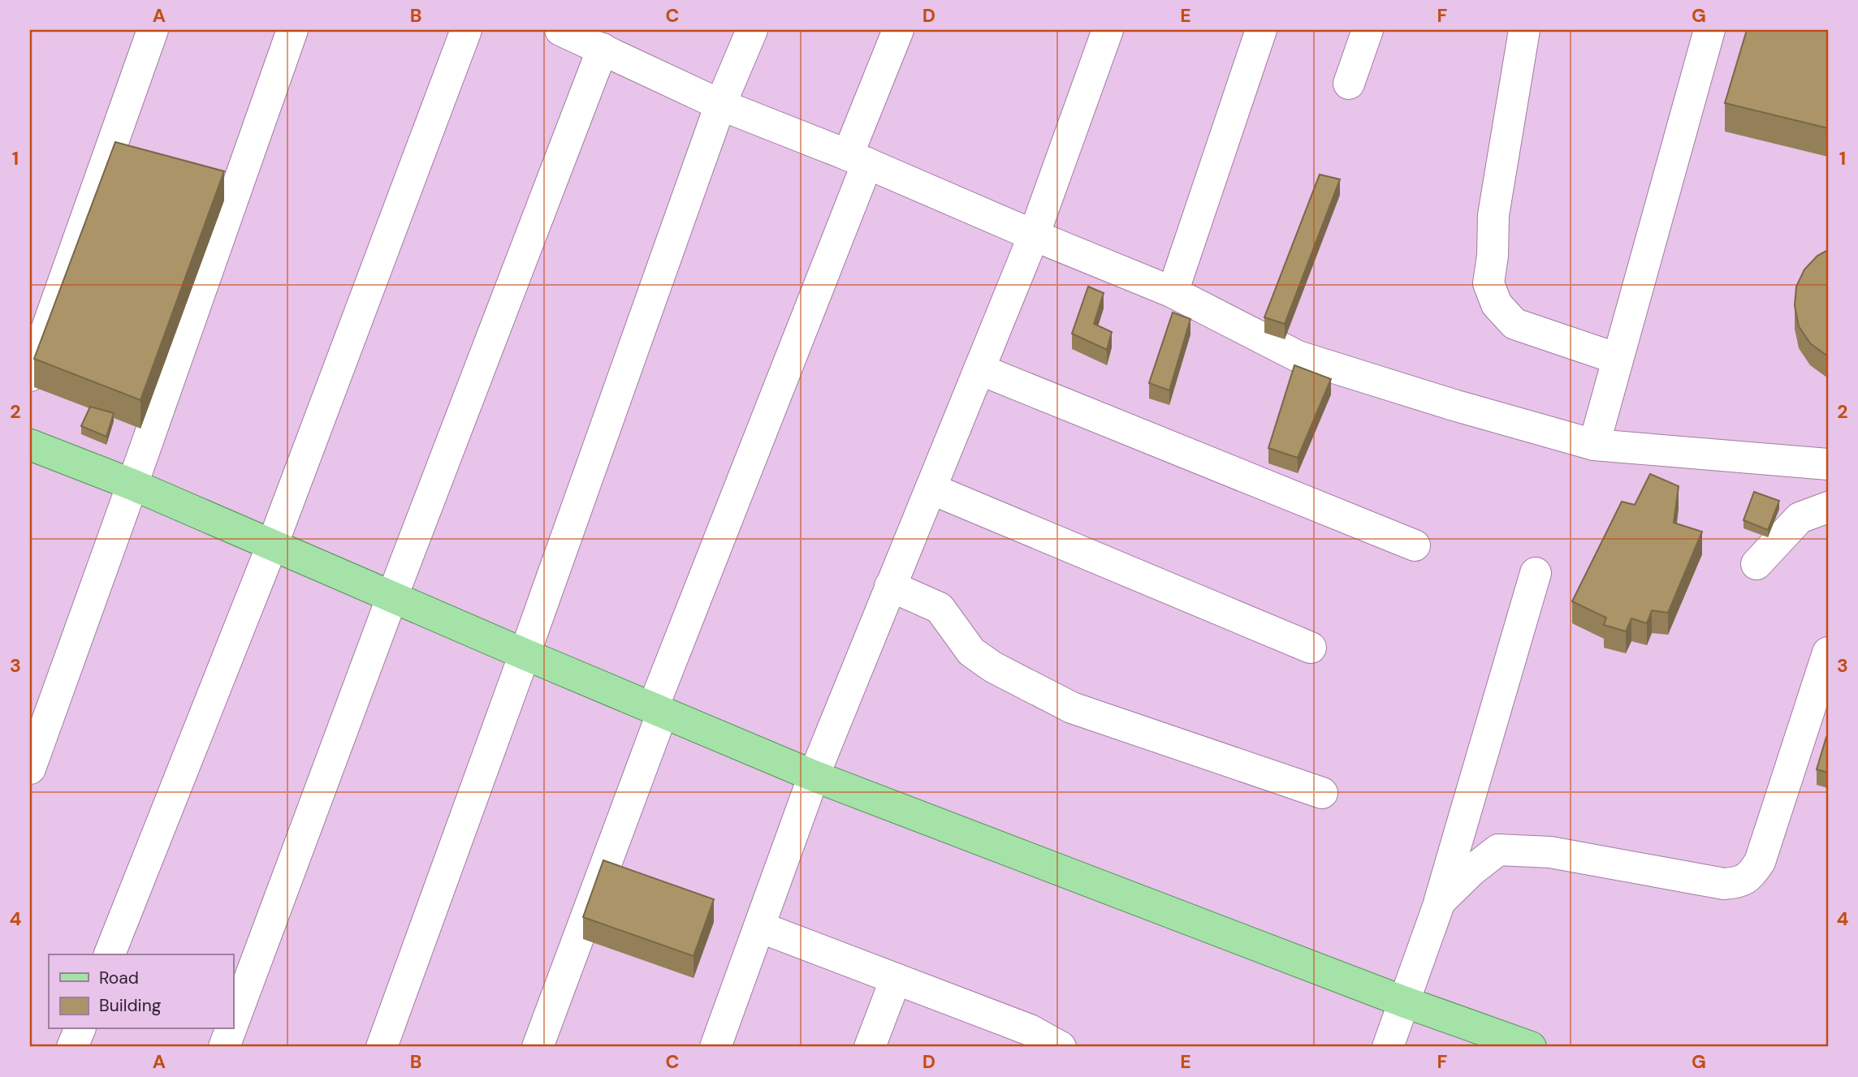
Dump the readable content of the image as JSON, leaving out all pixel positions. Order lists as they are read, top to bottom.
{
  "legend": ["Road", "Building"],
  "grid": {
    "columns": [
      "A",
      "B",
      "C",
      "D",
      "E",
      "F",
      "G"
    ],
    "rows": [
      "1",
      "2",
      "3",
      "4"
    ]
  }
}
